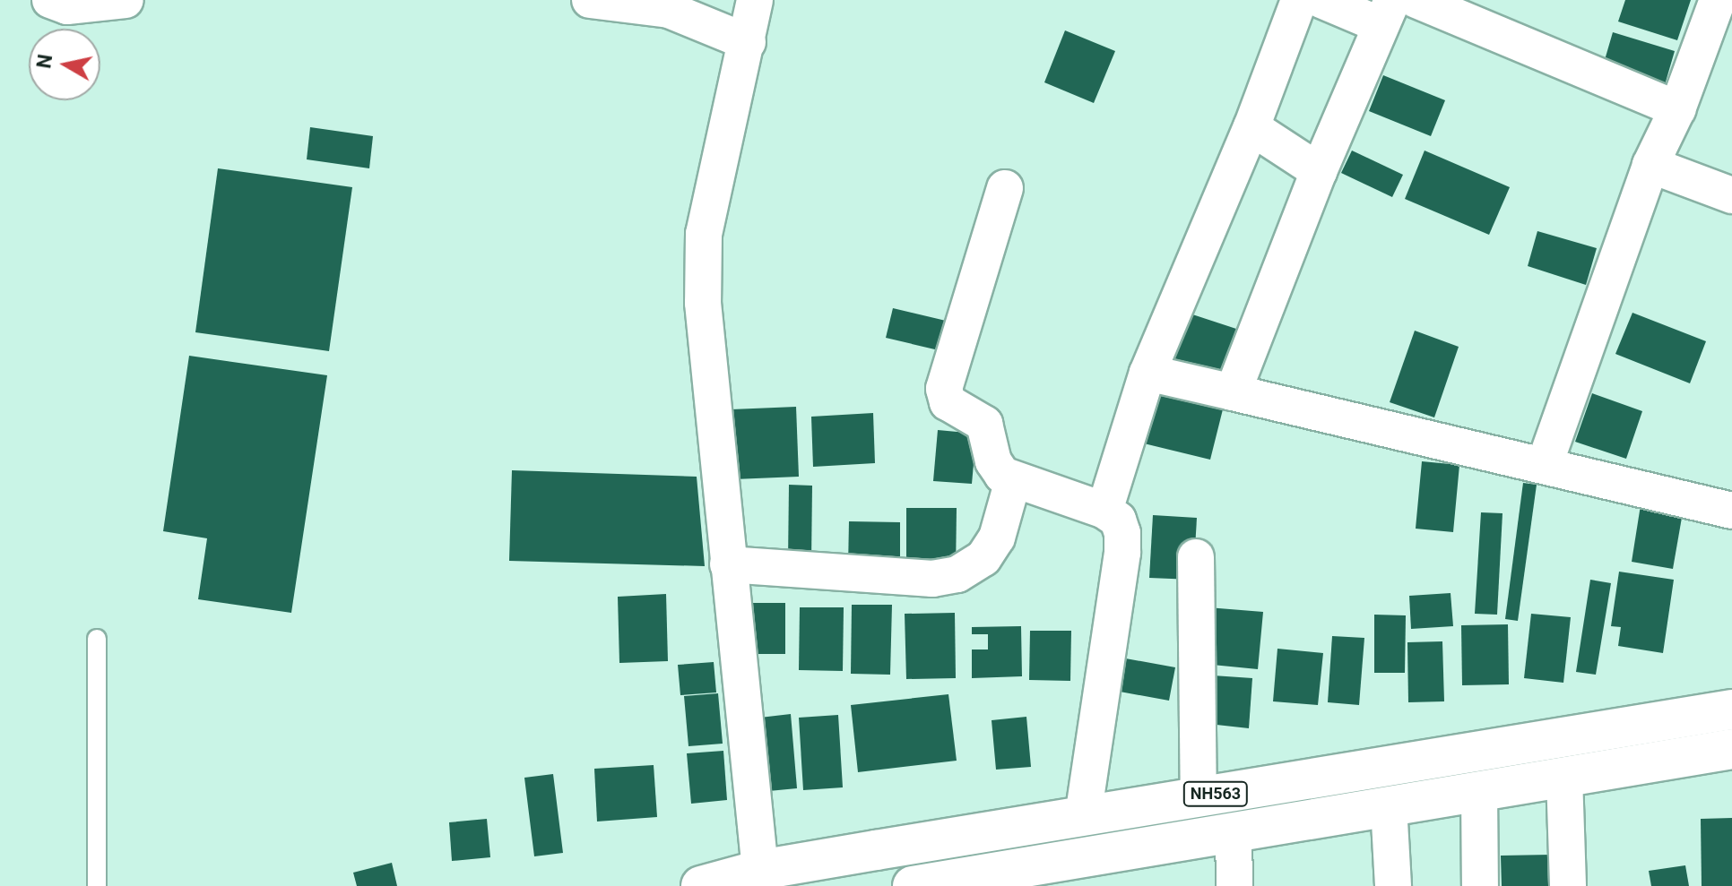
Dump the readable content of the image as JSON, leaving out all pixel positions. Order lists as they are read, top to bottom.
{
  "streets": {
    "highway": ["NH563"]
  },
  "north": "left"
}
